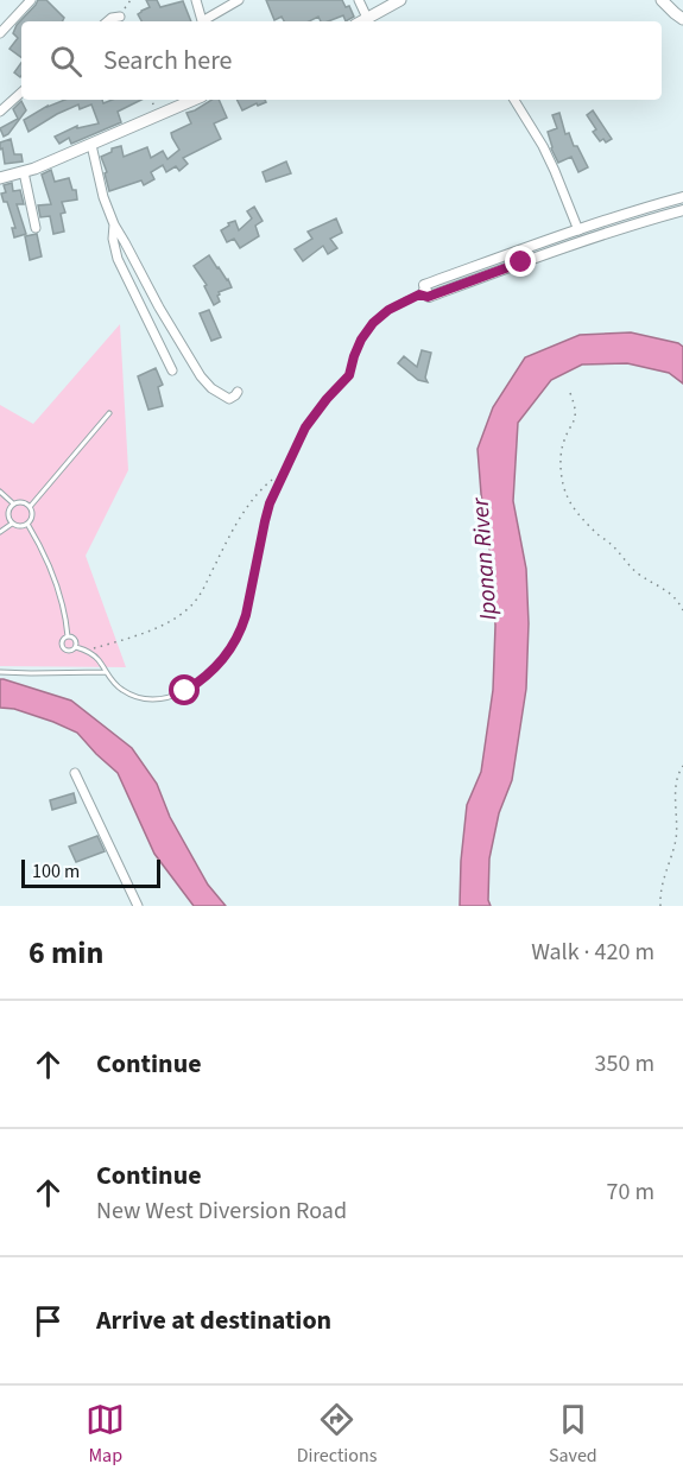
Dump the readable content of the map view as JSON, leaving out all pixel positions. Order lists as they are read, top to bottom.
{
  "water": ["Iponan River"],
  "scale_bar": "100 m",
  "page": {
    "search": "Search here",
    "scale": "100 m",
    "heading": ["6 min", "Walk · 420 m"],
    "list": [
      ["Continue", "350 m"],
      ["Continue", "New West Diversion Road", "70 m"],
      "Arrive at destination"
    ],
    "nav": ["Map", "Directions", "Saved"]
  }
}
